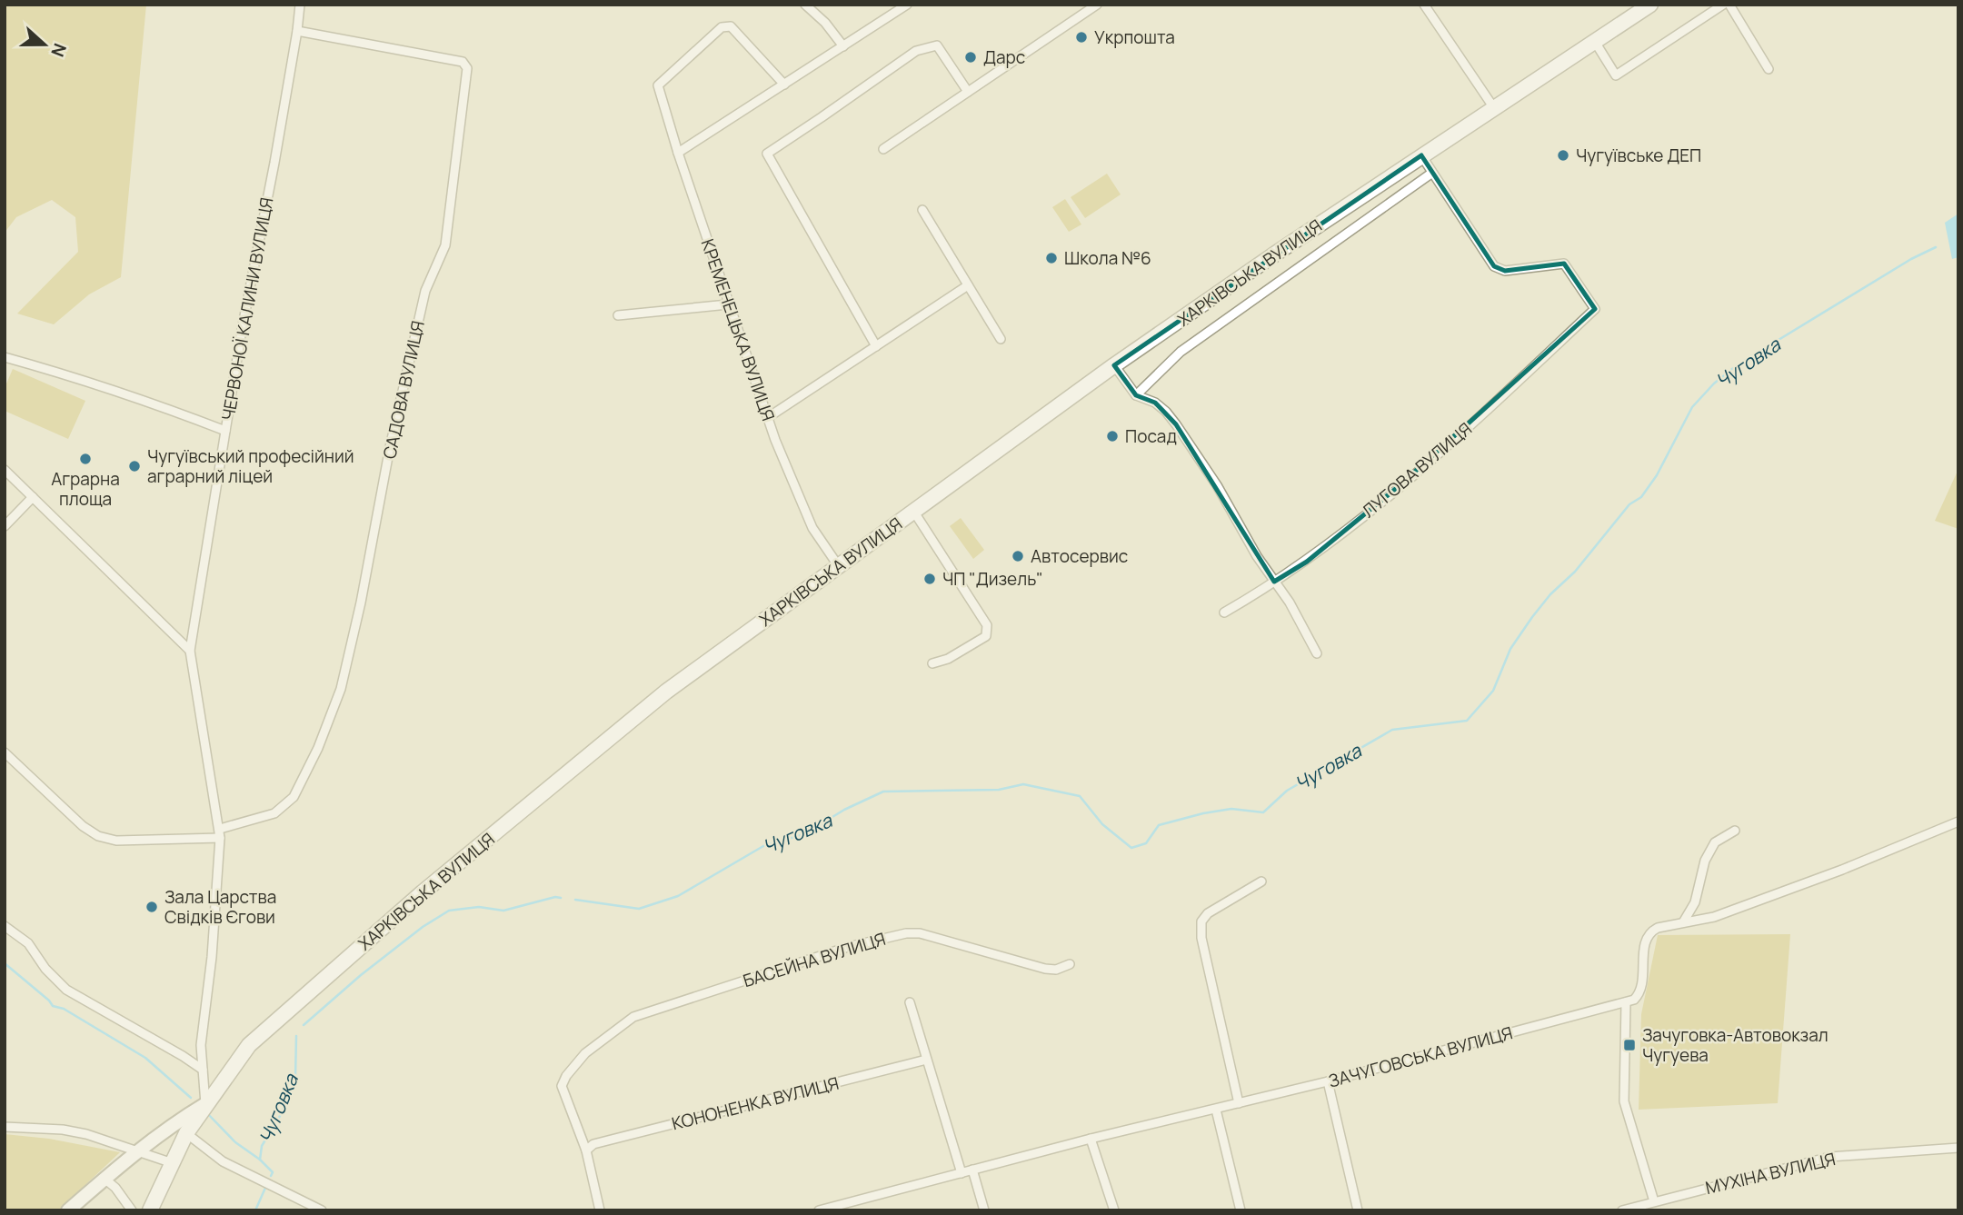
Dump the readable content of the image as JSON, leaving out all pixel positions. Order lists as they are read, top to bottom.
{
  "streets": {
    "highway": ["ХАРКІВСЬКА ВУЛИЦЯ"],
    "street": [
      "ЧЕРВОНОЇ КАЛИНИ ВУЛИЦЯ",
      "КРЕМЕНЕЦЬКА ВУЛИЦЯ",
      "САДОВА ВУЛИЦЯ",
      "ЛУГОВА ВУЛИЦЯ",
      "БАСЕЙНА ВУЛИЦЯ",
      "ЗАЧУГОВСЬКА ВУЛИЦЯ",
      "КОНОНЕНКА ВУЛИЦЯ",
      "МУХІНА ВУЛИЦЯ"
    ]
  },
  "crossings": [
    ["ХАРКІВСЬКА ВУЛИЦЯ", "ЧЕРВОНОЇ КАЛИНИ ВУЛИЦЯ"],
    ["ХАРКІВСЬКА ВУЛИЦЯ", "КРЕМЕНЕЦЬКА ВУЛИЦЯ"],
    ["ЧЕРВОНОЇ КАЛИНИ ВУЛИЦЯ", "САДОВА ВУЛИЦЯ"],
    ["БАСЕЙНА ВУЛИЦЯ", "КОНОНЕНКА ВУЛИЦЯ"]
  ],
  "water": ["Чуговка"],
  "places": {
    "other": [
      "Укрпошта",
      "Дарс",
      "Чугуївське ДЕП",
      "Школа №6",
      "Посад",
      "Аграрна площа",
      "Чугуївський професійний аграрний ліцей",
      "Автосервис",
      "ЧП \"Дизель\"",
      "Зала Царства Свідків Єгови"
    ],
    "transit": ["Зачуговка-Автовокзал Чугуева"]
  },
  "north": "right"
}
